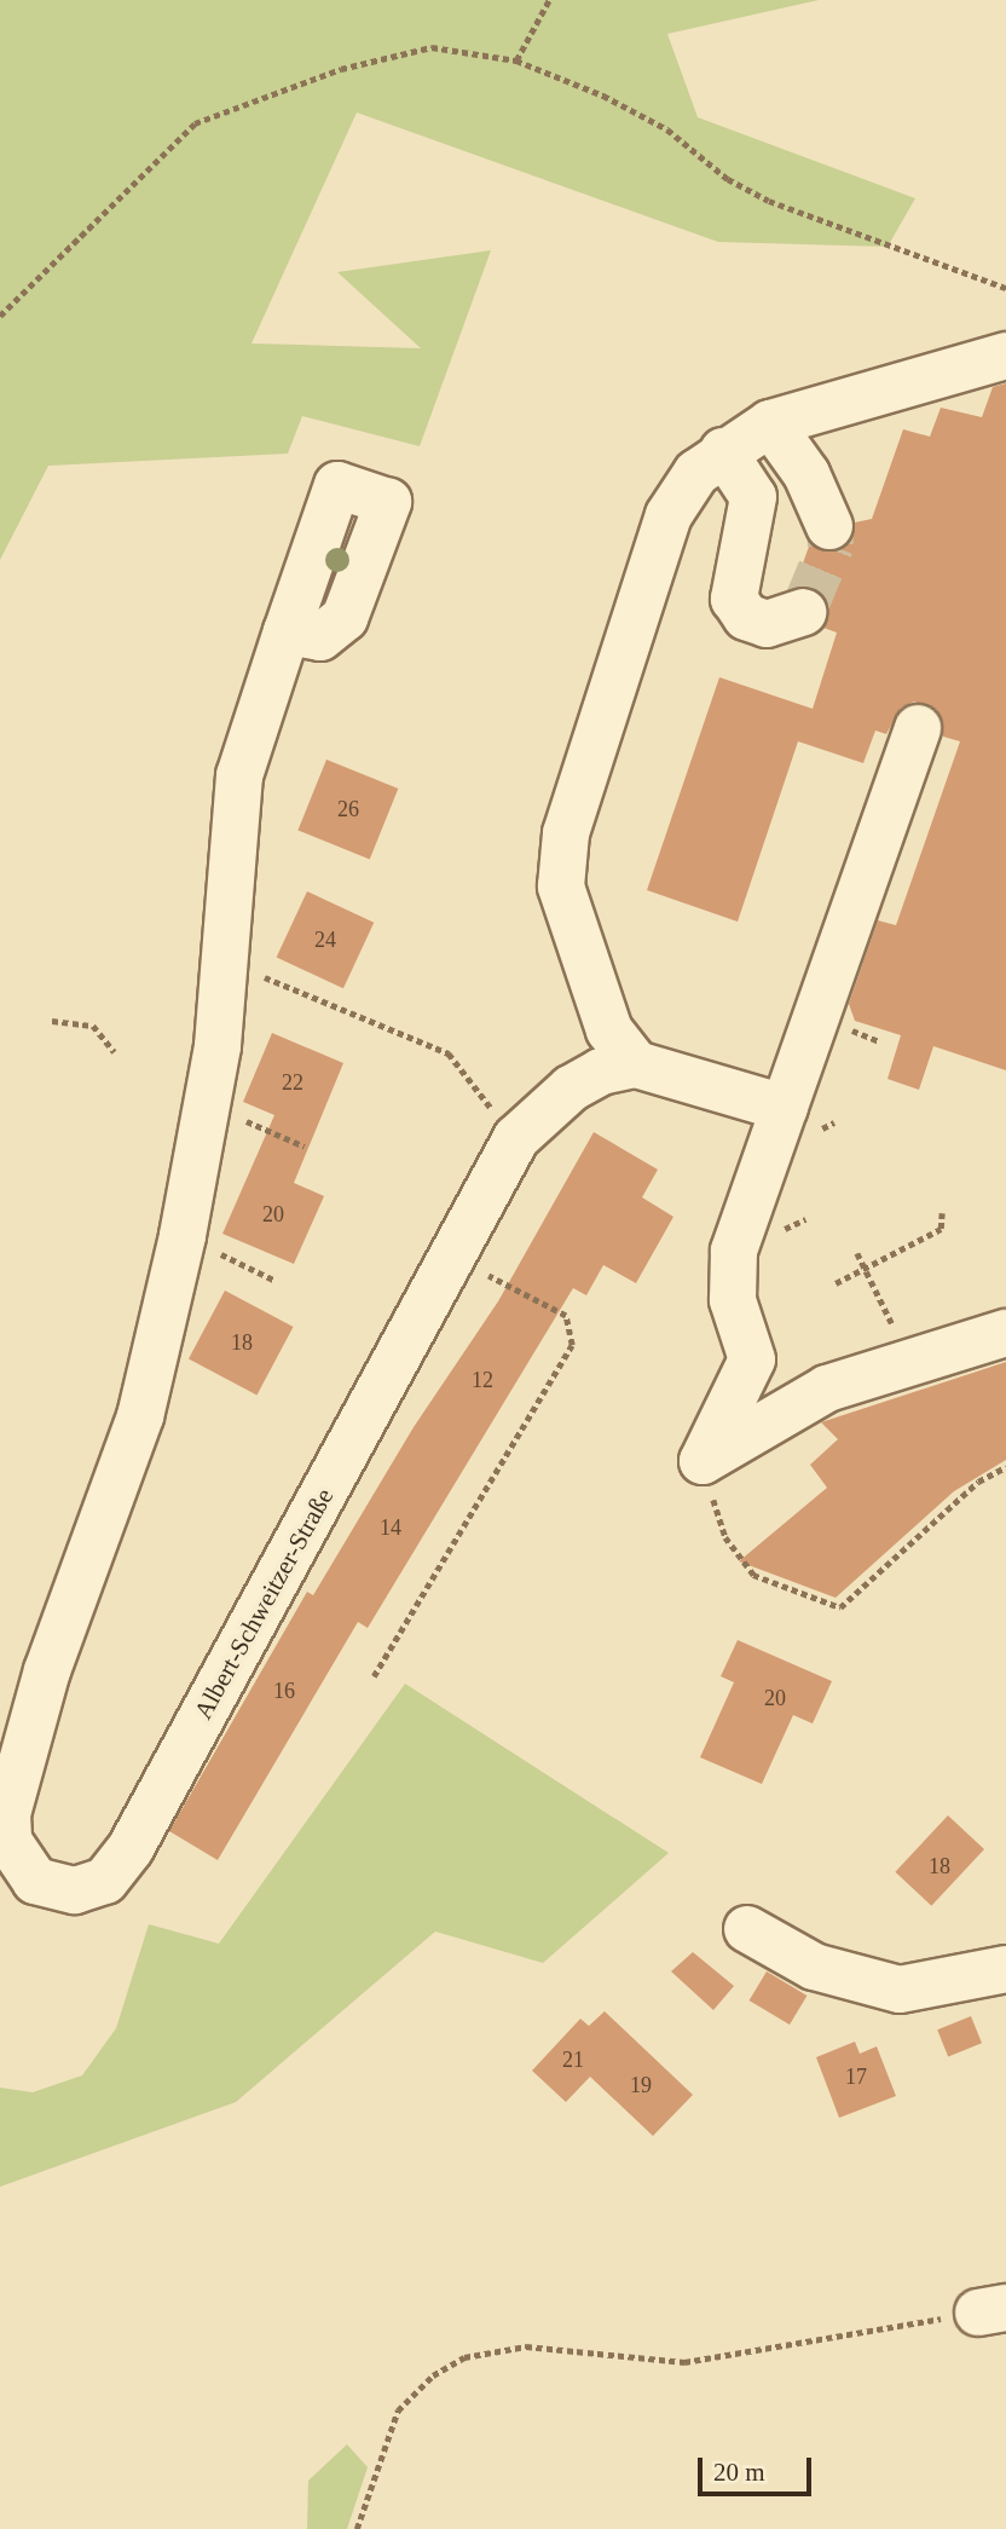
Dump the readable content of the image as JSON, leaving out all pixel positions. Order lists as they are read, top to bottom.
{
  "streets": {
    "street": ["Albert-Schweitzer-Straße"]
  },
  "house_numbers": [
    "26",
    "24",
    "22",
    "20",
    "18",
    "12",
    "14",
    "16",
    "20",
    "18",
    "21",
    "17",
    "19"
  ],
  "scale_bar": "20 m"
}
